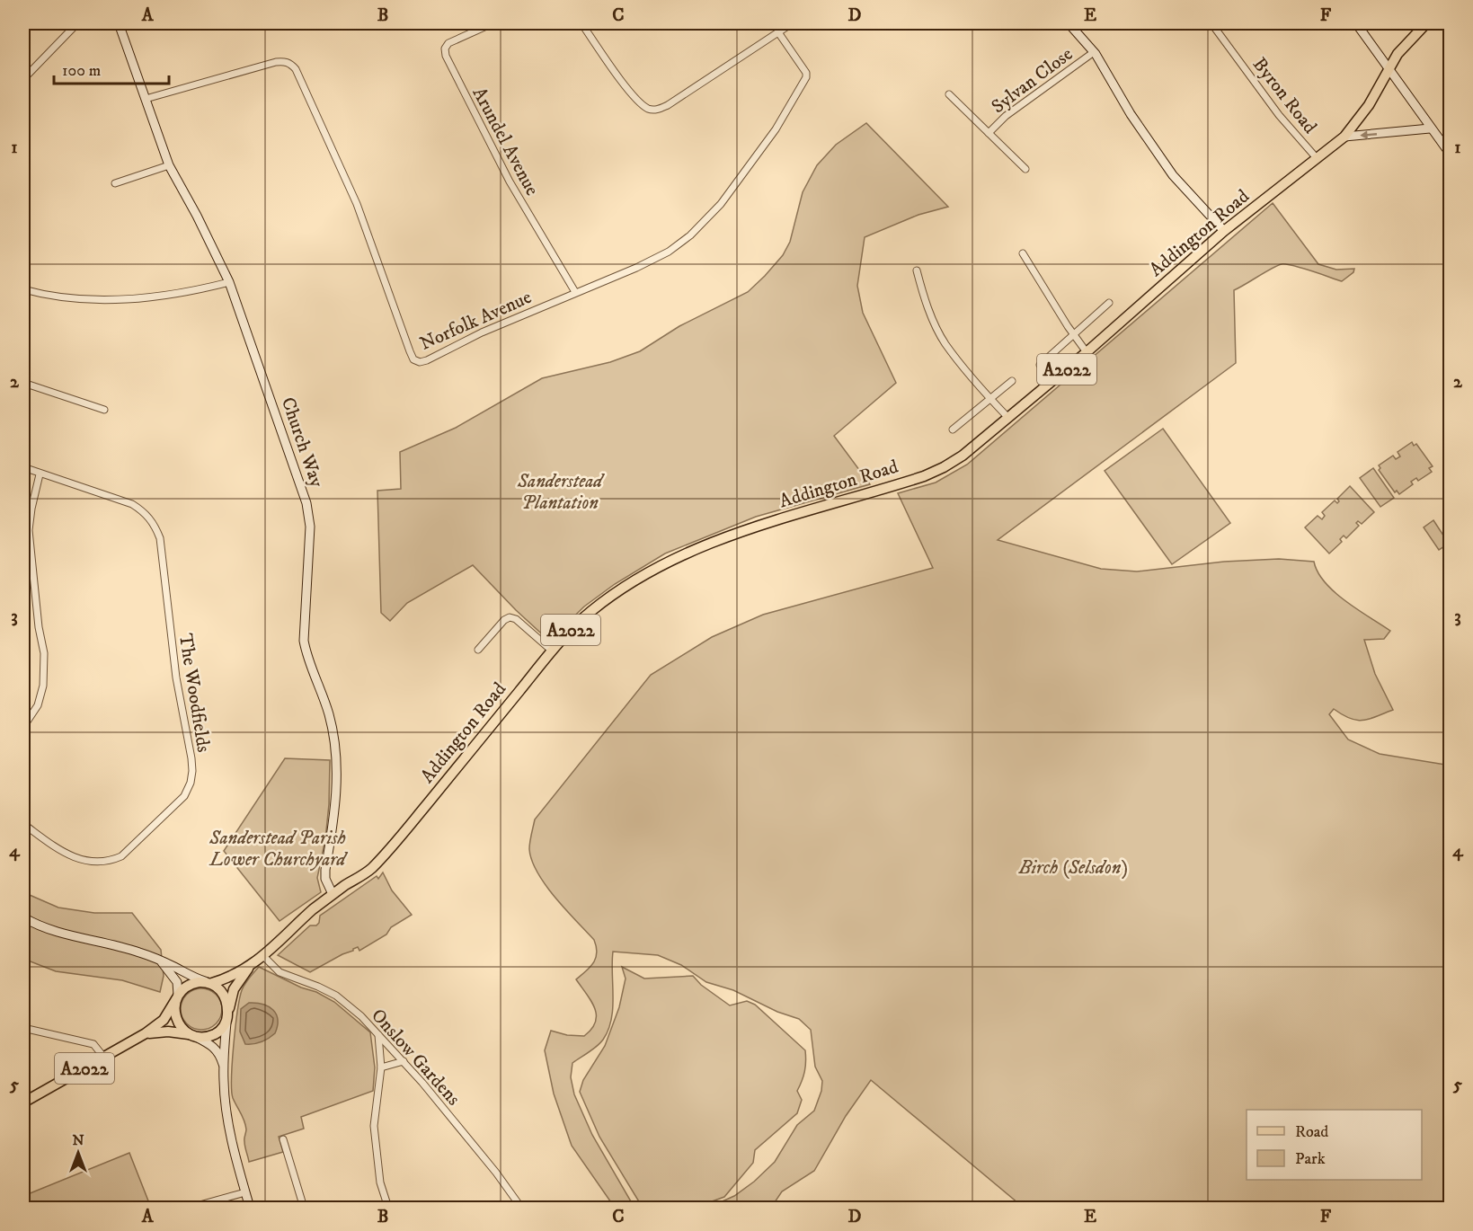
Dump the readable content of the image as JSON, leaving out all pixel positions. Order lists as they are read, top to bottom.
{
  "streets": {
    "main road": ["Addington Road", "A2022"],
    "street": [
      "Sylvan Close",
      "Byron Road",
      "Arundel Avenue",
      "Norfolk Avenue",
      "Church Way",
      "The Woodfields",
      "Onslow Gardens"
    ]
  },
  "crossings": [
    ["Byron Road", "Addington Road"],
    ["Arundel Avenue", "Norfolk Avenue"],
    ["Addington Road", "A2022"],
    ["Addington Road", "Church Way"],
    ["Addington Road", "Onslow Gardens"],
    ["Norfolk Avenue", "Church Way"]
  ],
  "parks": ["Sanderstead Plantation", "Sanderstead Parish Lower Churchyard", "Birch (Selsdon)"],
  "legend": ["Road", "Park"],
  "scale_bar": "100 m",
  "north": "top",
  "grid": {
    "columns": [
      "A",
      "B",
      "C",
      "D",
      "E",
      "F"
    ],
    "rows": [
      "1",
      "2",
      "3",
      "4",
      "5"
    ]
  }
}
